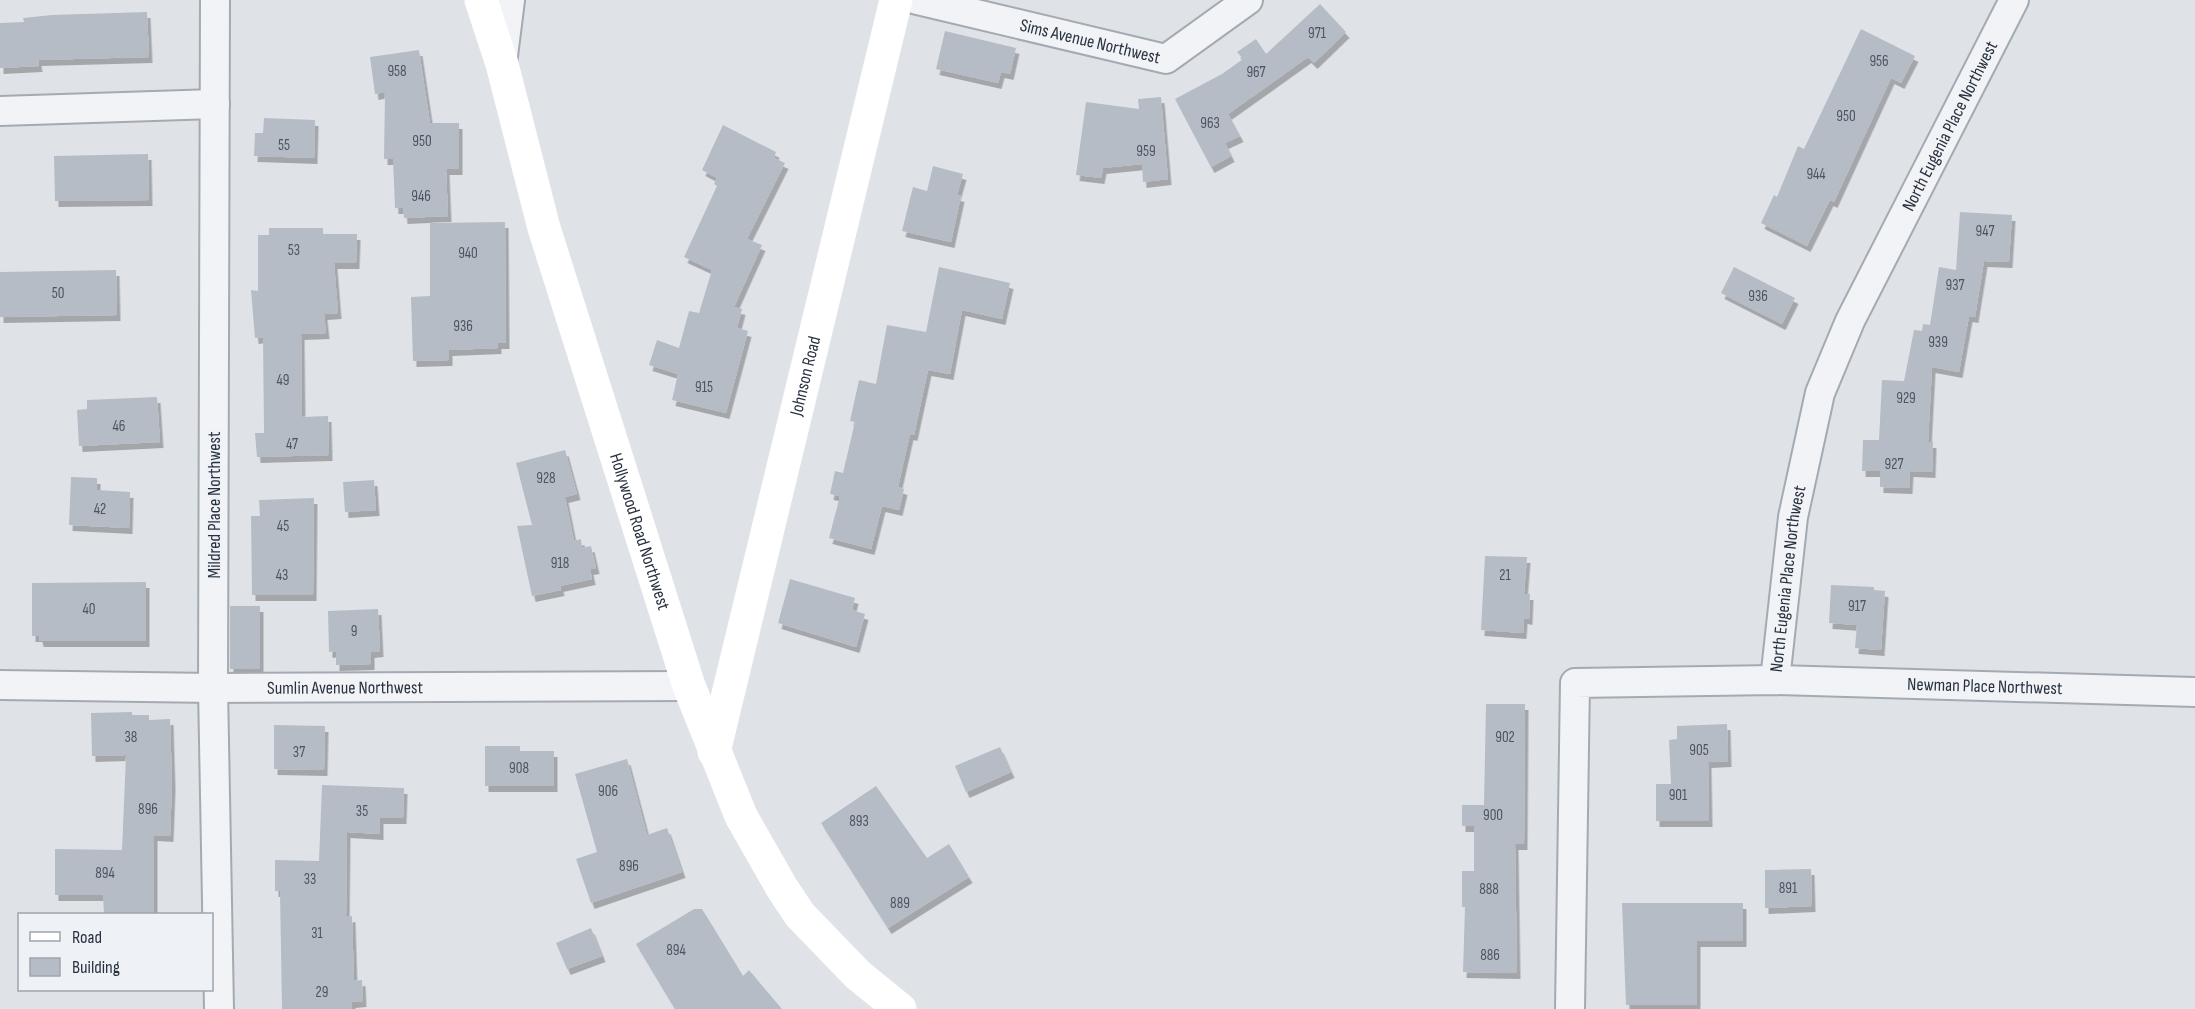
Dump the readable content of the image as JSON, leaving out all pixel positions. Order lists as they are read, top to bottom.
{
  "streets": {
    "street": [
      "Sims Avenue Northwest",
      "North Eugenia Place Northwest",
      "Johnson Road",
      "Mildred Place Northwest",
      "Hollywood Road Northwest",
      "Newman Place Northwest",
      "Sumlin Avenue Northwest"
    ]
  },
  "crossings": [
    ["North Eugenia Place Northwest", "Newman Place Northwest"],
    ["Johnson Road", "Hollywood Road Northwest"],
    ["Mildred Place Northwest", "Sumlin Avenue Northwest"],
    ["Hollywood Road Northwest", "Sumlin Avenue Northwest"]
  ],
  "house_numbers": [
    "971",
    "956",
    "958",
    "967",
    "950",
    "963",
    "950",
    "55",
    "959",
    "944",
    "946",
    "947",
    "53",
    "940",
    "937",
    "50",
    "936",
    "936",
    "939",
    "49",
    "915",
    "929",
    "46",
    "47",
    "927",
    "928",
    "42",
    "45",
    "918",
    "43",
    "21",
    "917",
    "40",
    "9",
    "38",
    "902",
    "905",
    "37",
    "908",
    "906",
    "901",
    "896",
    "35",
    "900",
    "893",
    "896",
    "894",
    "33",
    "891",
    "888",
    "889",
    "31",
    "894",
    "886",
    "29"
  ],
  "legend": ["Road", "Building"]
}
